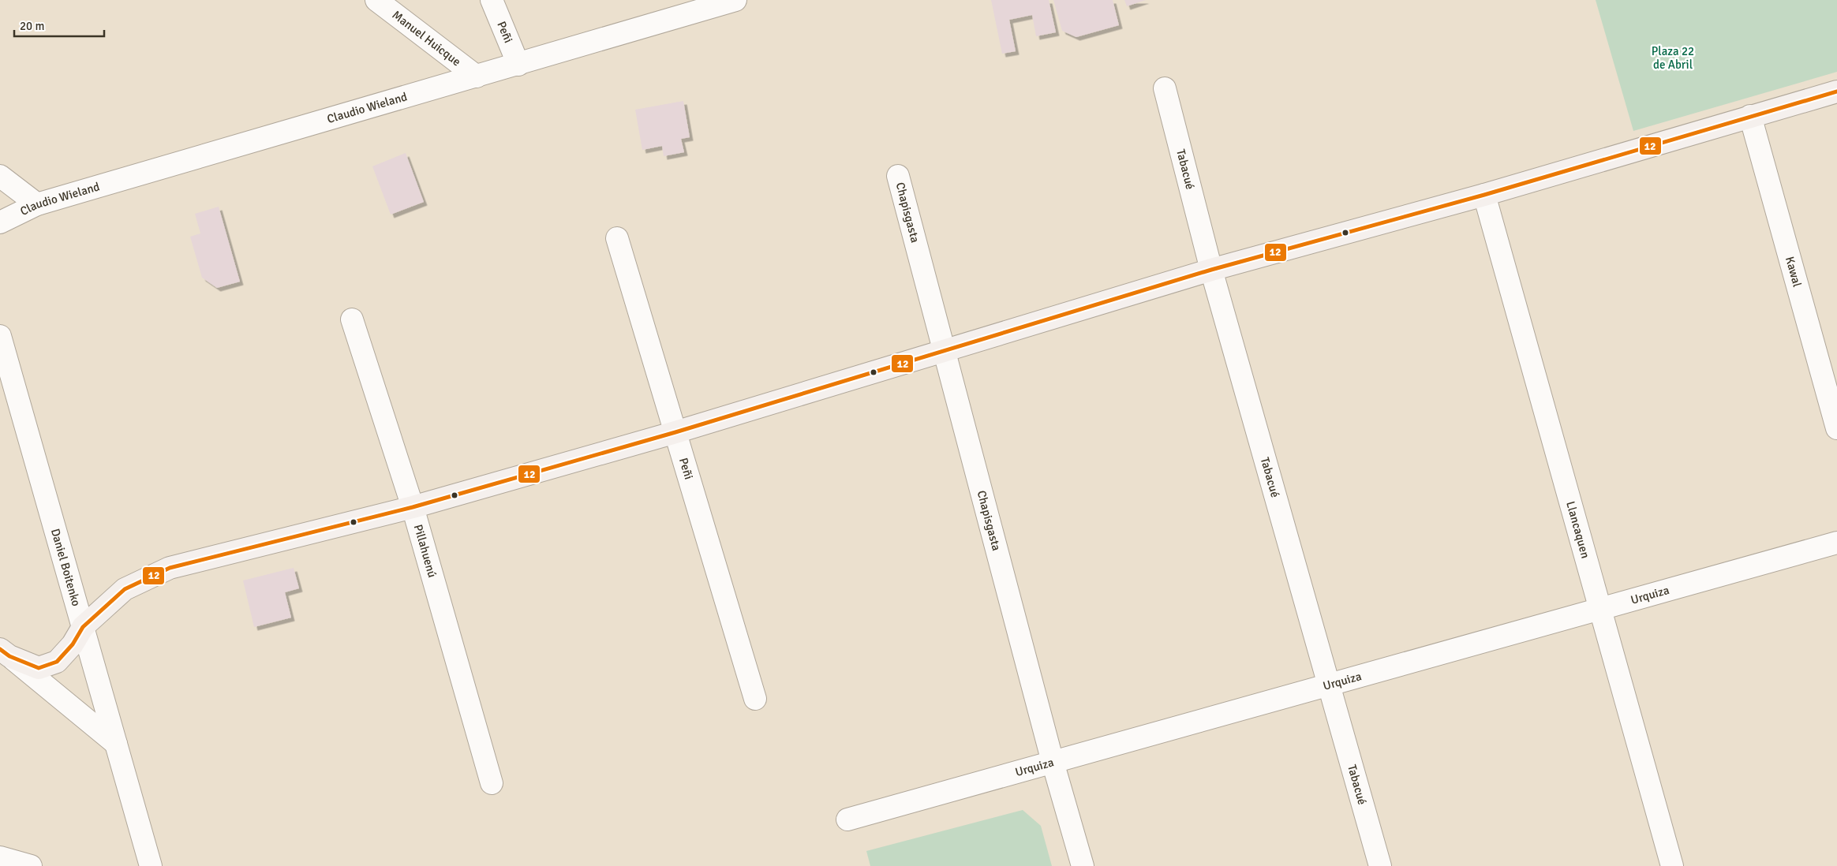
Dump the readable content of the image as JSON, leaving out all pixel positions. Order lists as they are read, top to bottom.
{
  "streets": {
    "street": [
      "Peñi",
      "Manuel Huicque",
      "Claudio Wieland",
      "Tabacué",
      "Chapisgasta",
      "Kawal",
      "Llancaquen",
      "Pillahuenú",
      "Daniel Boitenko",
      "Urquiza"
    ]
  },
  "crossings": [
    ["Peñi", "Claudio Wieland"],
    ["Manuel Huicque", "Claudio Wieland"],
    ["Tabacué", "Urquiza"],
    ["Chapisgasta", "Urquiza"],
    ["Llancaquen", "Urquiza"]
  ],
  "parks": ["Plaza 22 de Abril"],
  "lines": ["transit line 12"],
  "scale_bar": "20 m"
}
